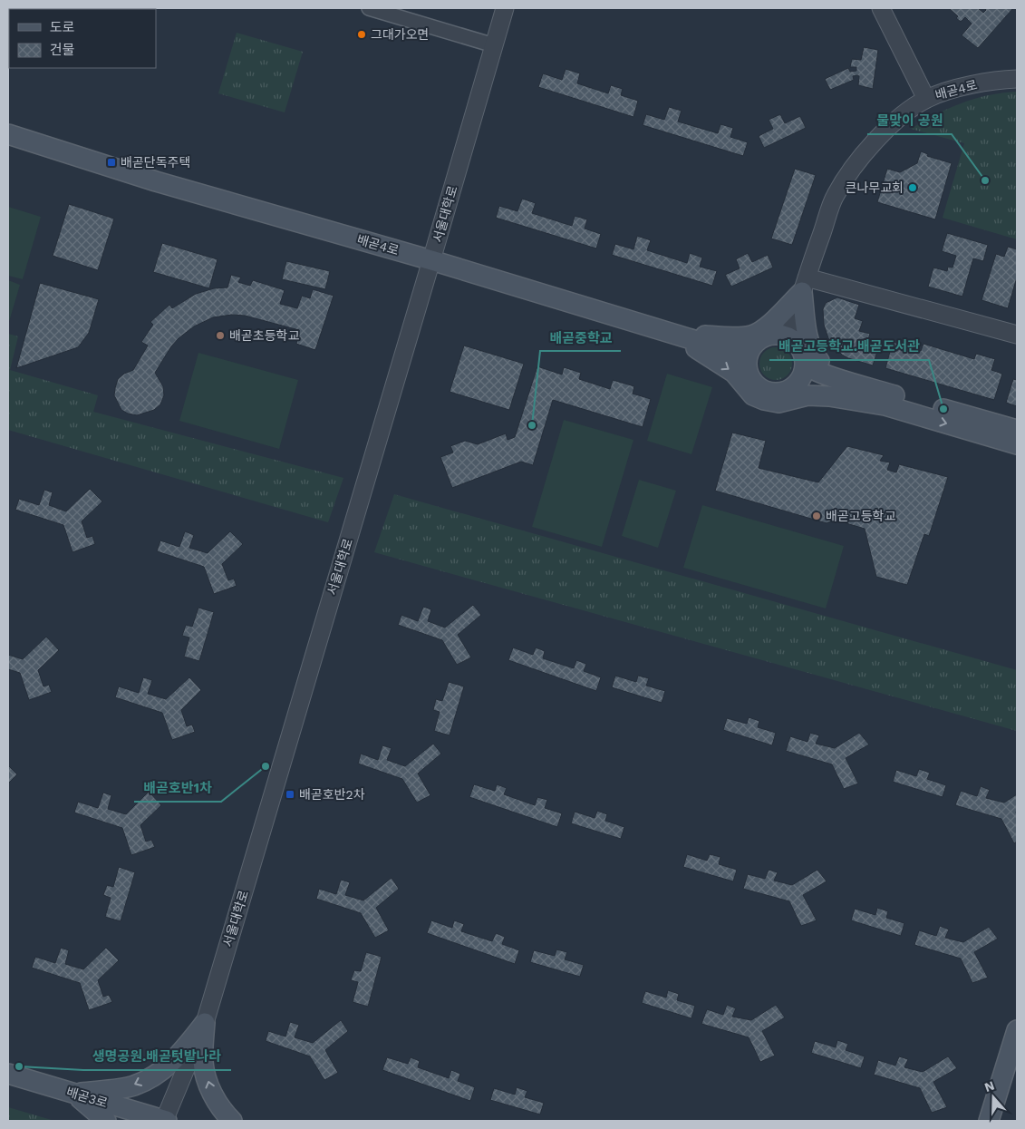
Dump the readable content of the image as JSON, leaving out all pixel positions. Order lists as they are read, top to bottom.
{
  "streets": {
    "main road": ["배곧4로", "배곧3로"],
    "street": ["서울대학로"]
  },
  "crossings": [
    ["배곧4로", "서울대학로"],
    ["서울대학로", "배곧3로"]
  ],
  "places": {
    "other": [
      "그대가오면",
      "물맞이 공원",
      "큰나무교회",
      "배곧초등학교",
      "배곧고등학교.배곧도서관",
      "배곧중학교",
      "배곧고등학교",
      "배곧호반1차",
      "생명공원.배곧텃밭나라"
    ],
    "transit": ["배곧단독주택", "배곧호반2차"]
  },
  "legend": ["도로", "건물"],
  "north": "top"
}
